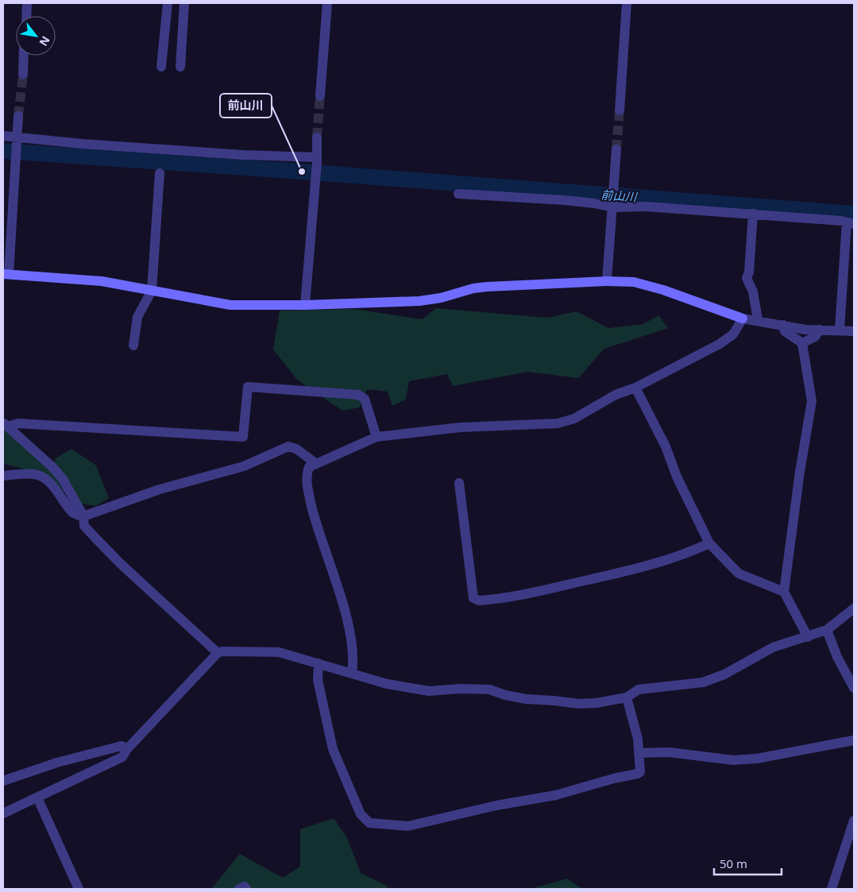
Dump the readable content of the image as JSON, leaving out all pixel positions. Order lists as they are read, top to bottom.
{
  "water": ["前山川"],
  "places": ["前山川"],
  "scale_bar": "50 m",
  "north": "bottom right"
}
